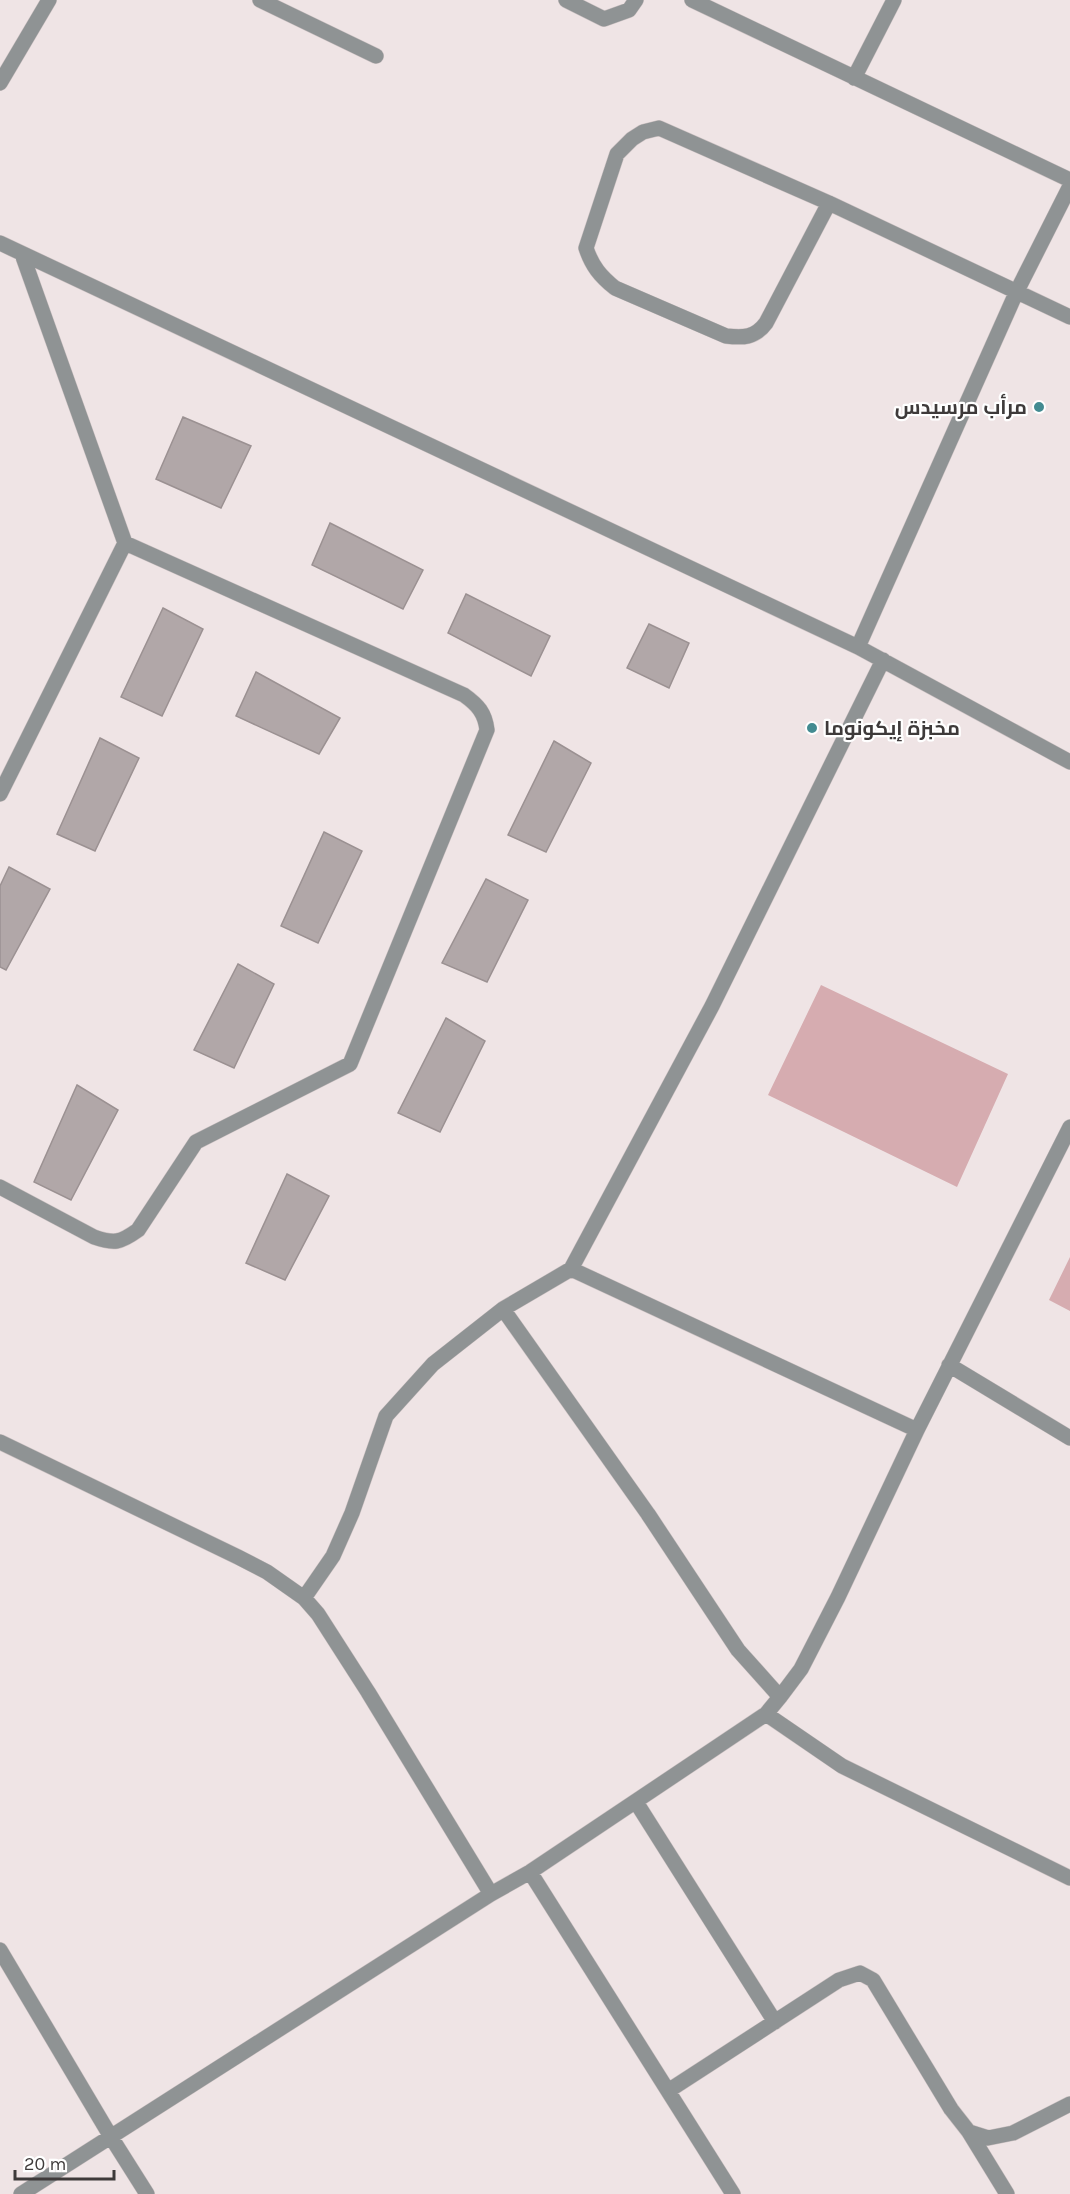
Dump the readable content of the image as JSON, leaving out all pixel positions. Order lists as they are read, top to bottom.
{
  "places": ["مرأب مرسيدس", "مخبزة إيكونوما"],
  "scale_bar": "20 m"
}
